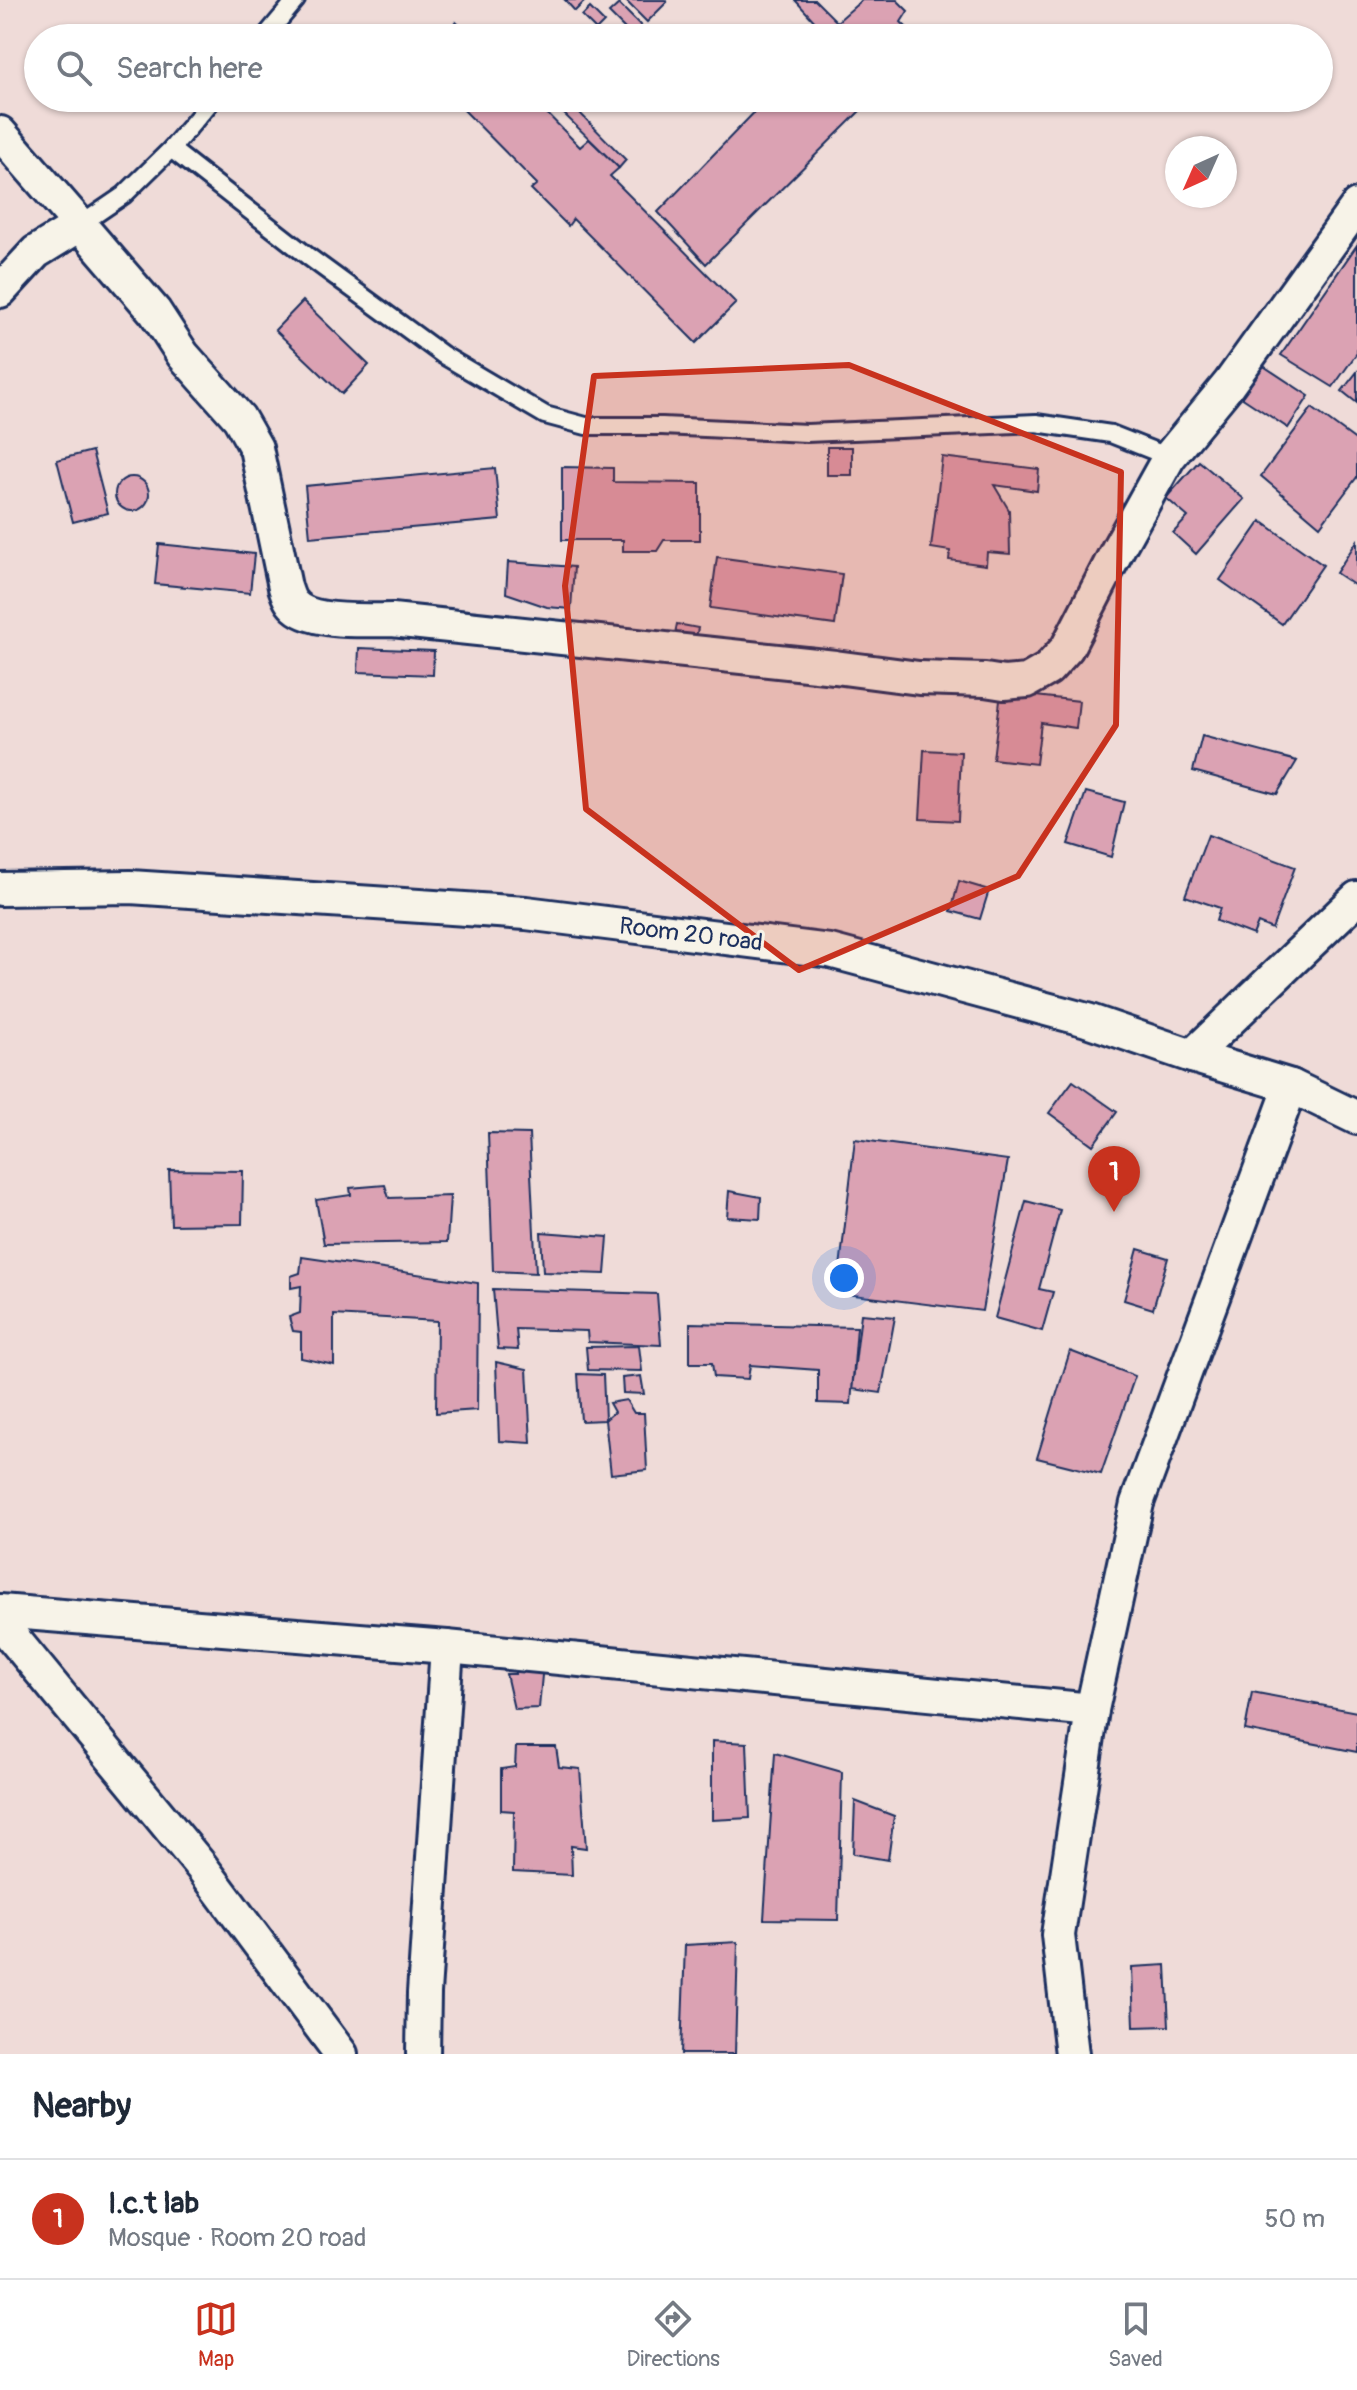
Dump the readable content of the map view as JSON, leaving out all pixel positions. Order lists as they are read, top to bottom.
{
  "streets": {
    "street": ["Room 20 road"]
  },
  "north": "bottom left",
  "page": {
    "search": "Search here",
    "pins": "1",
    "heading": "Nearby",
    "list": [
      {
        "mark": "1",
        "name": "I.c.t lab",
        "note": "Mosque · Room 20 road",
        "value": "50 m"
      }
    ],
    "nav": ["Map", "Directions", "Saved"]
  }
}
